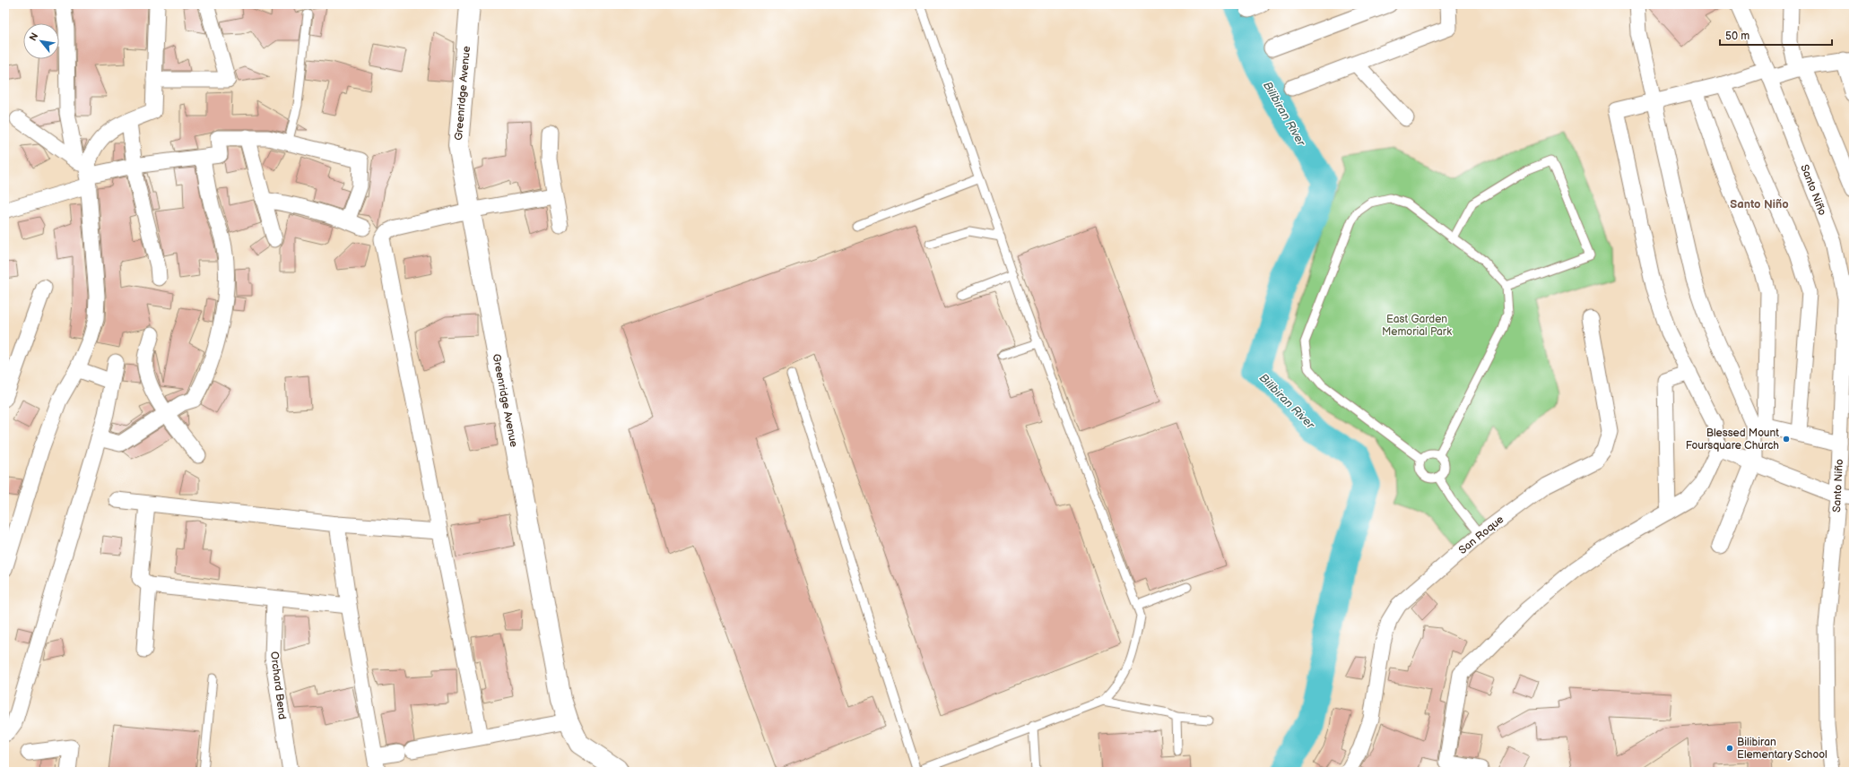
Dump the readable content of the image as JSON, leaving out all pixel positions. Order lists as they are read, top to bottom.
{
  "streets": {
    "street": [
      "Greenridge Avenue",
      "Santo Niño",
      "San Roque",
      "Orchard Bend"
    ]
  },
  "districts": ["Santo Niño"],
  "water": ["Bilibiran River"],
  "parks": ["East Garden Memorial Park"],
  "places": ["Blessed Mount Foursquare Church", "Bilibiran Elementary School"],
  "scale_bar": "50 m",
  "north": "top left"
}
